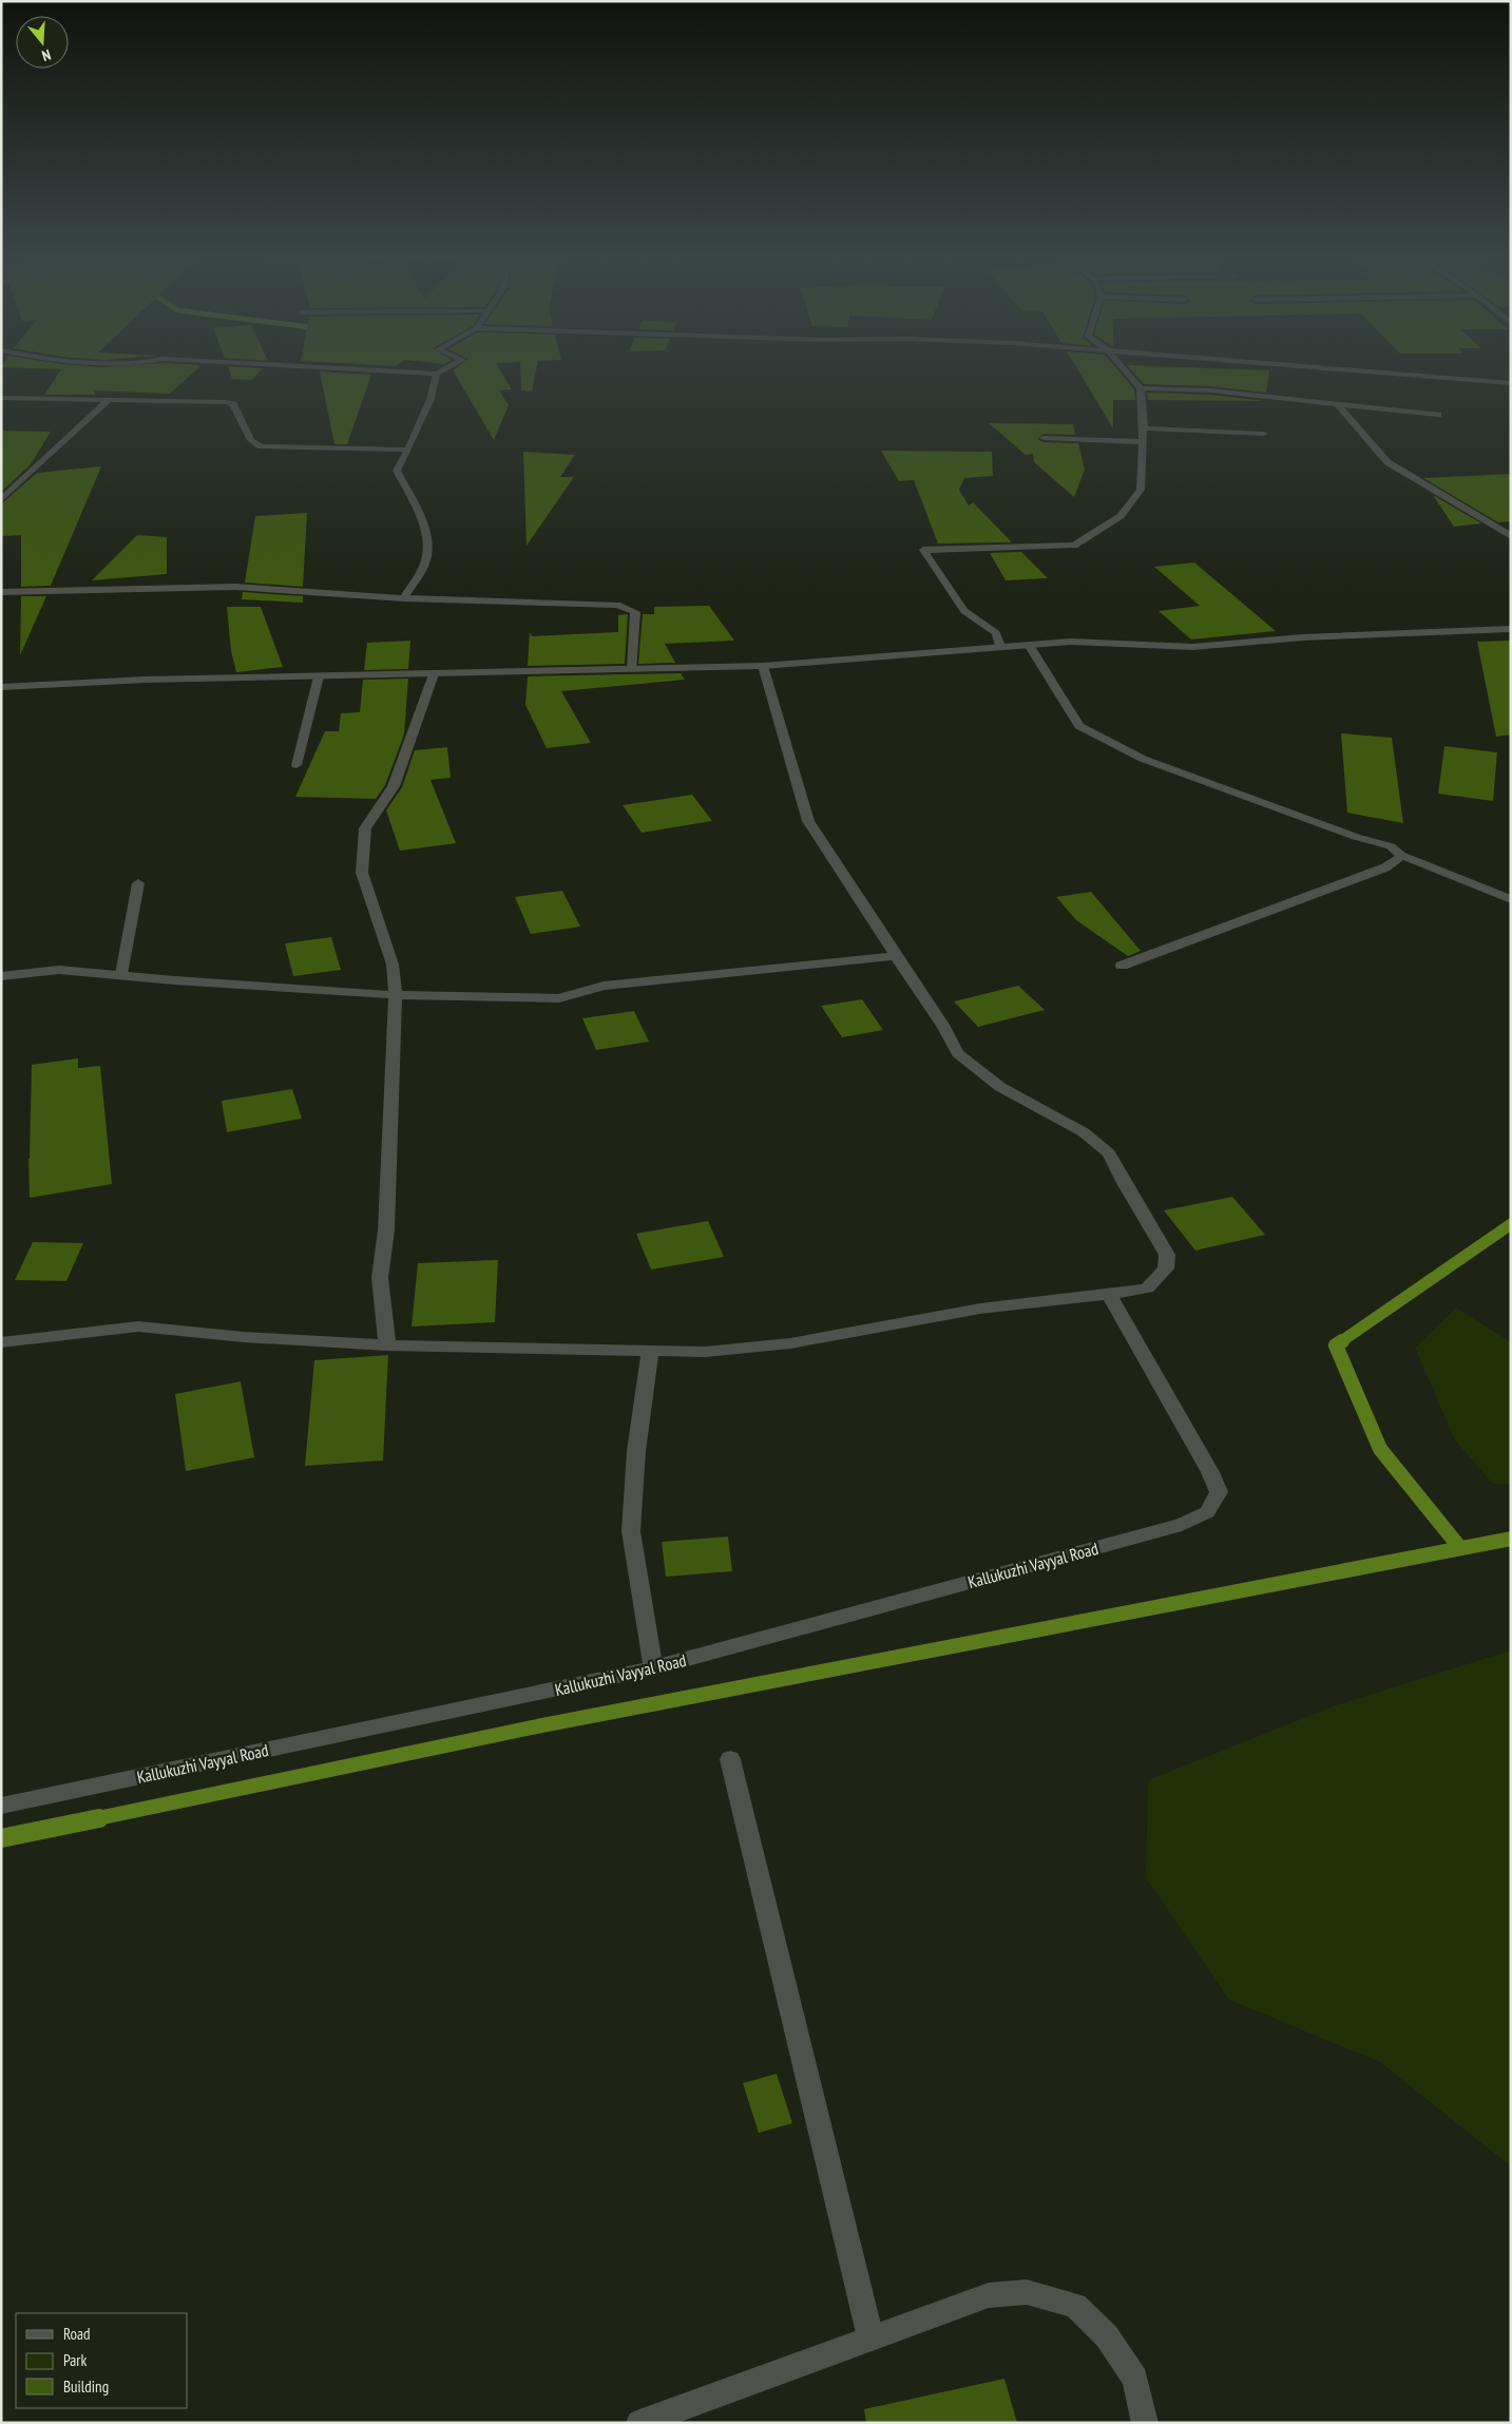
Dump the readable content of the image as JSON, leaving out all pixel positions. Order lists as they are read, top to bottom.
{
  "streets": {
    "street": ["Kallukuzhi Vayyal Road"]
  },
  "legend": ["Road", "Park", "Building"],
  "north": "bottom"
}
